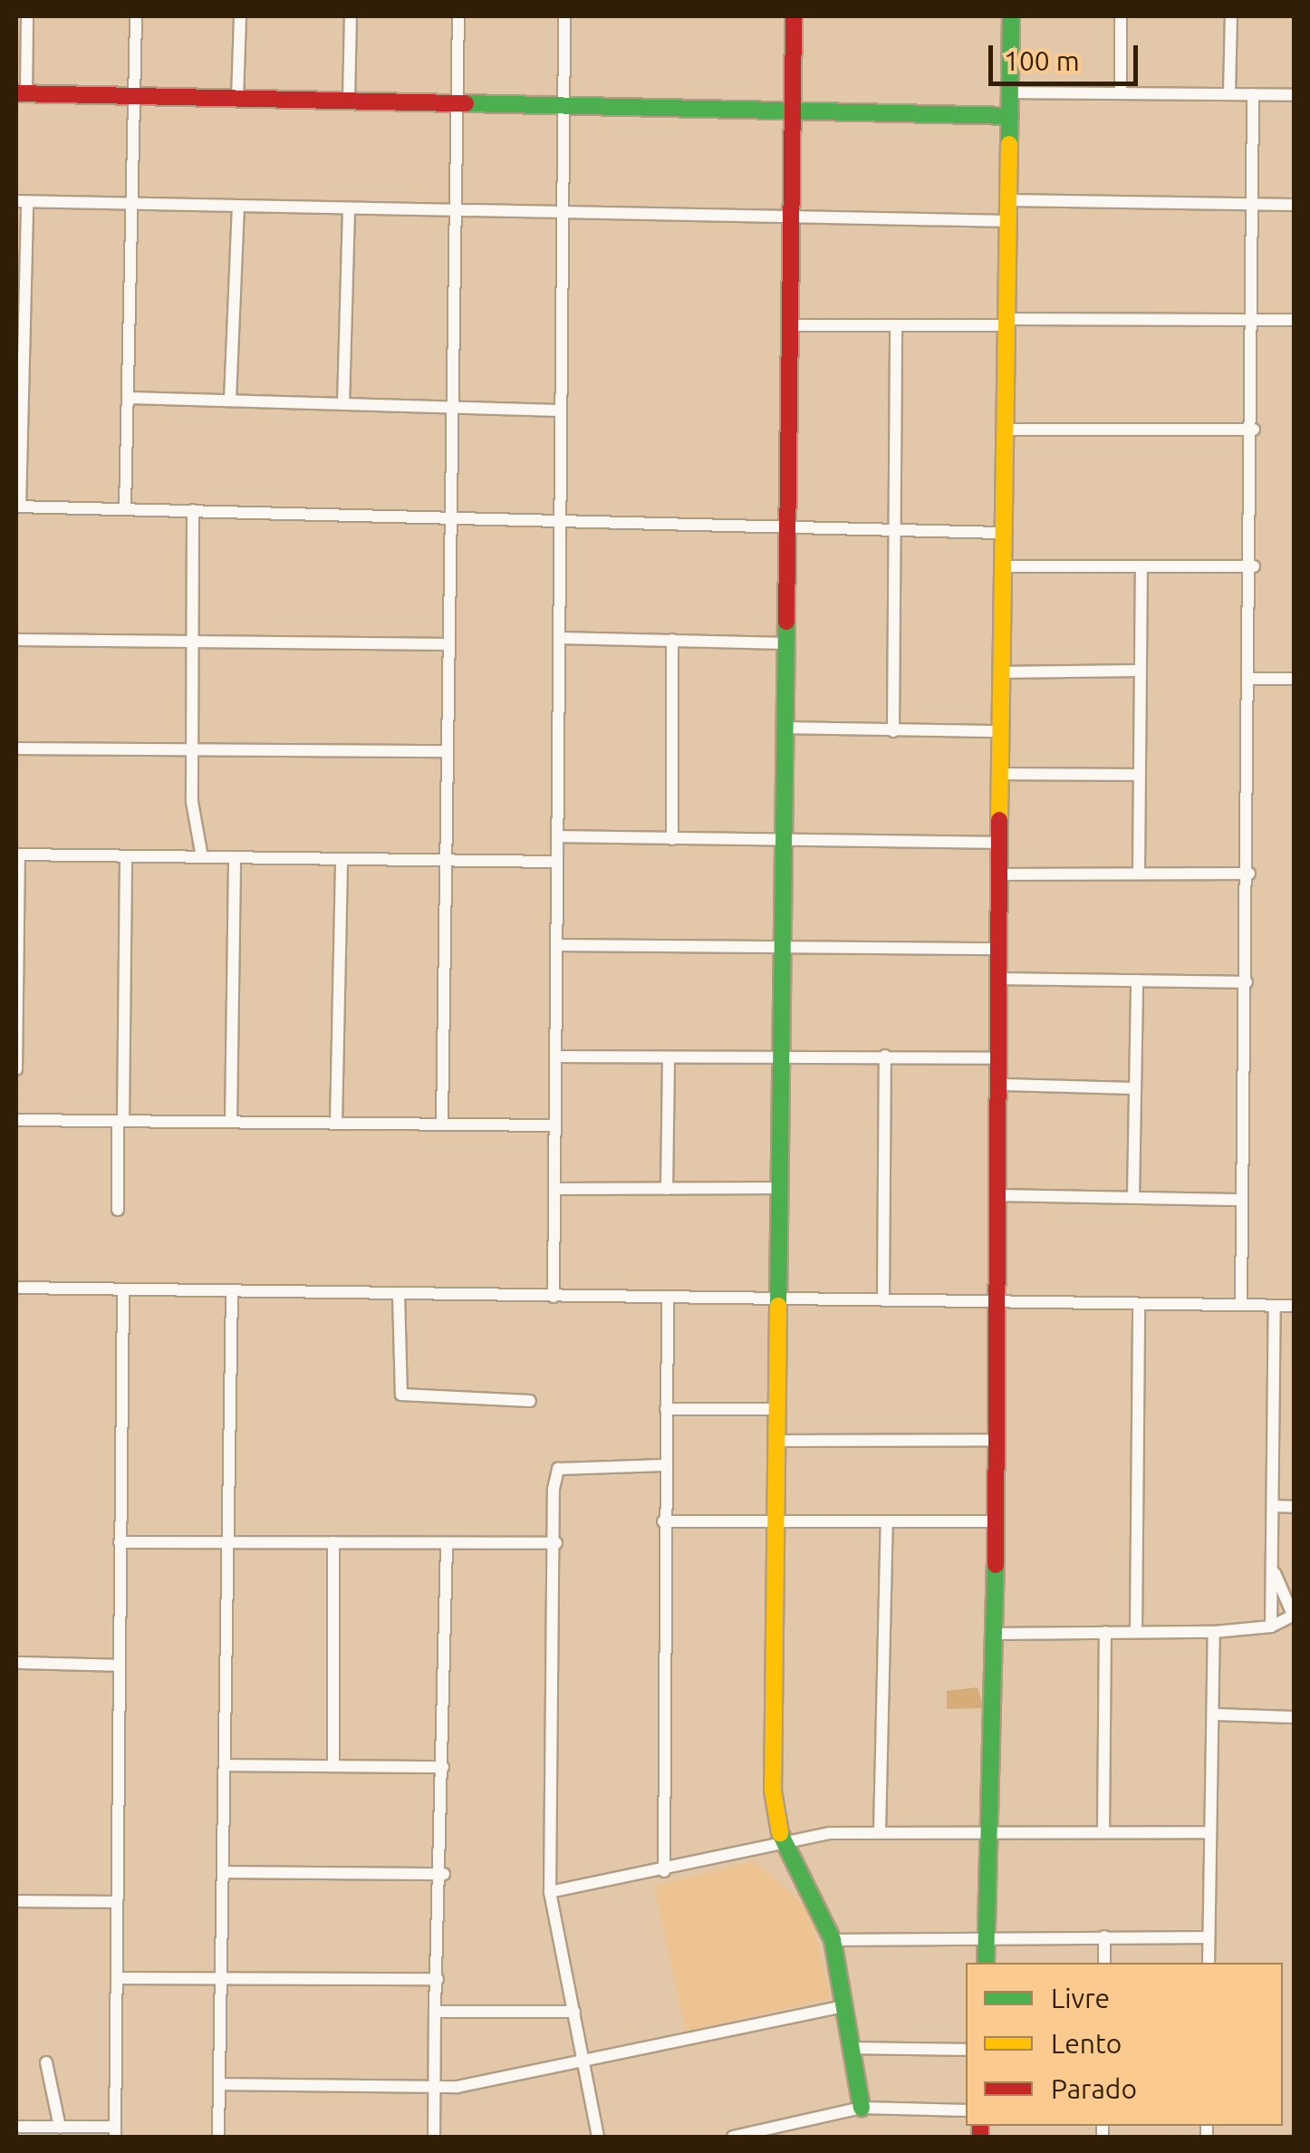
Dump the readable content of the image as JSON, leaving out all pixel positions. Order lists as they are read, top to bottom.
{
  "legend": ["Livre", "Lento", "Parado"],
  "scale_bar": "100 m"
}
